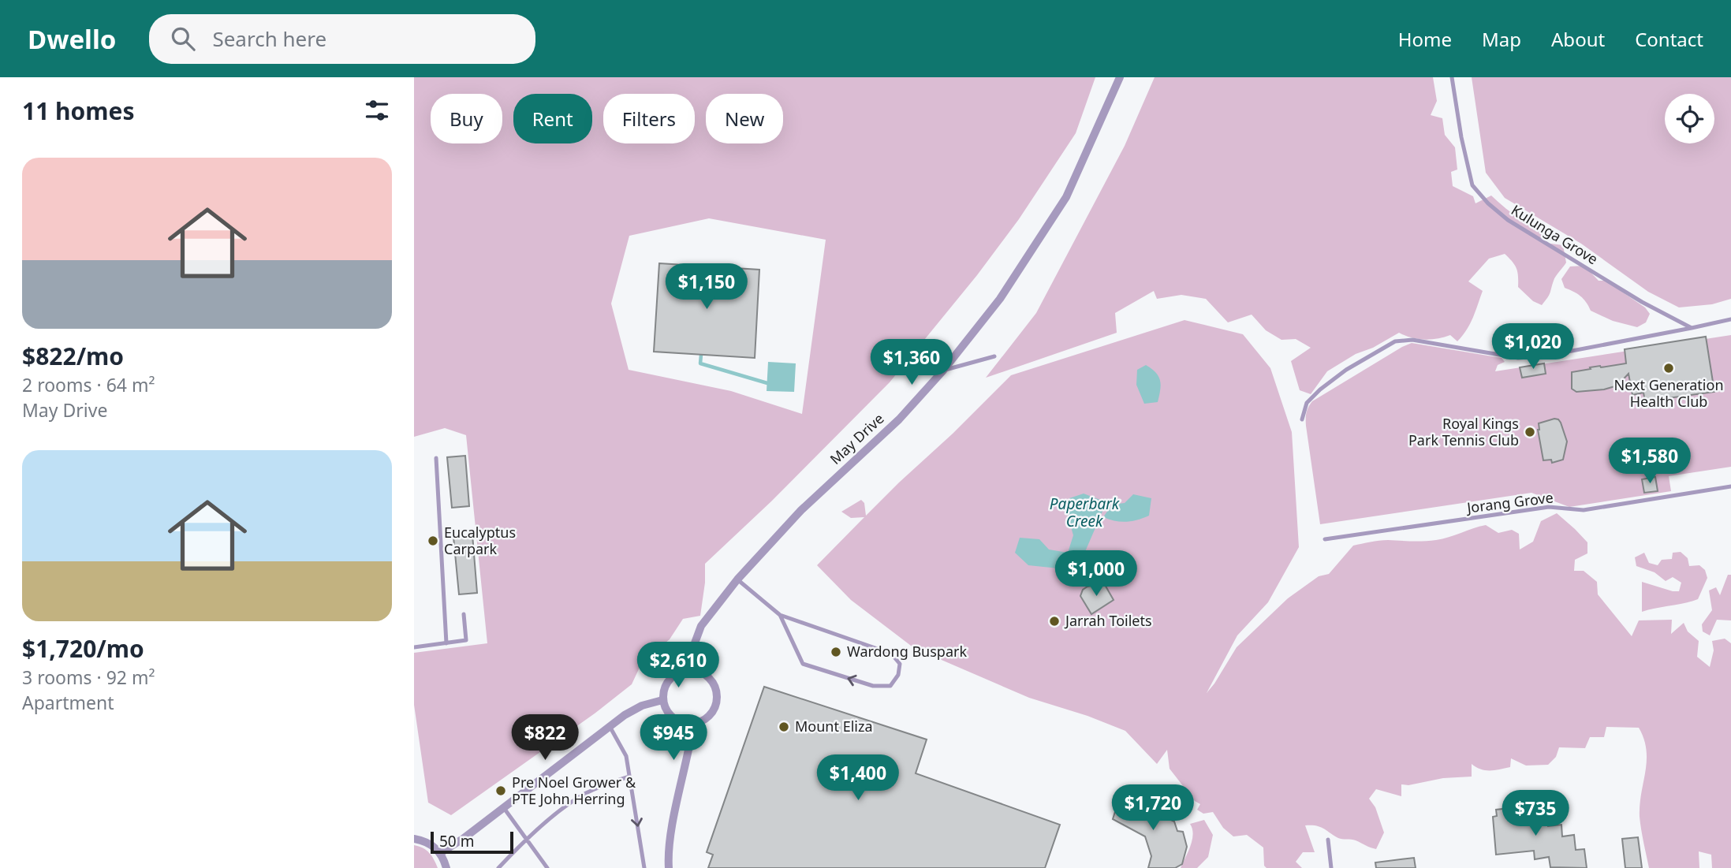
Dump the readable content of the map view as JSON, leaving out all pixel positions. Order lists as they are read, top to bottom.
{
  "streets": {
    "street": ["May Drive"],
    "lane": ["Kulunga Grove", "Jorang Grove"]
  },
  "water": ["Paperbark Creek"],
  "places": [
    "Next Generation Health Club",
    "Royal Kings Park Tennis Club",
    "Eucalyptus Carpark",
    "Jarrah Toilets",
    "Wardong Buspark",
    "Mount Eliza",
    "Pre Noel Grower & PTE John Herring"
  ],
  "scale_bar": "50 m",
  "page": {
    "header": "Dwello",
    "search": "Search here",
    "nav": [
      "Home",
      "Map",
      "About",
      "Contact"
    ],
    "heading": "11 homes",
    "chip": [
      "Buy",
      "Rent",
      "Filters",
      "New"
    ],
    "list": [
      {
        "name": "$822/mo",
        "note": "2 rooms · 64 m² · May Drive"
      },
      {
        "name": "$1,720/mo",
        "note": "3 rooms · 92 m² · Apartment"
      }
    ],
    "price": [
      "$1,150",
      "$1,020",
      "$1,360",
      "$1,580",
      "$1,000",
      "$2,610",
      "$822",
      "$945",
      "$1,400",
      "$1,720",
      "$735"
    ],
    "scale": "50 m"
  }
}
